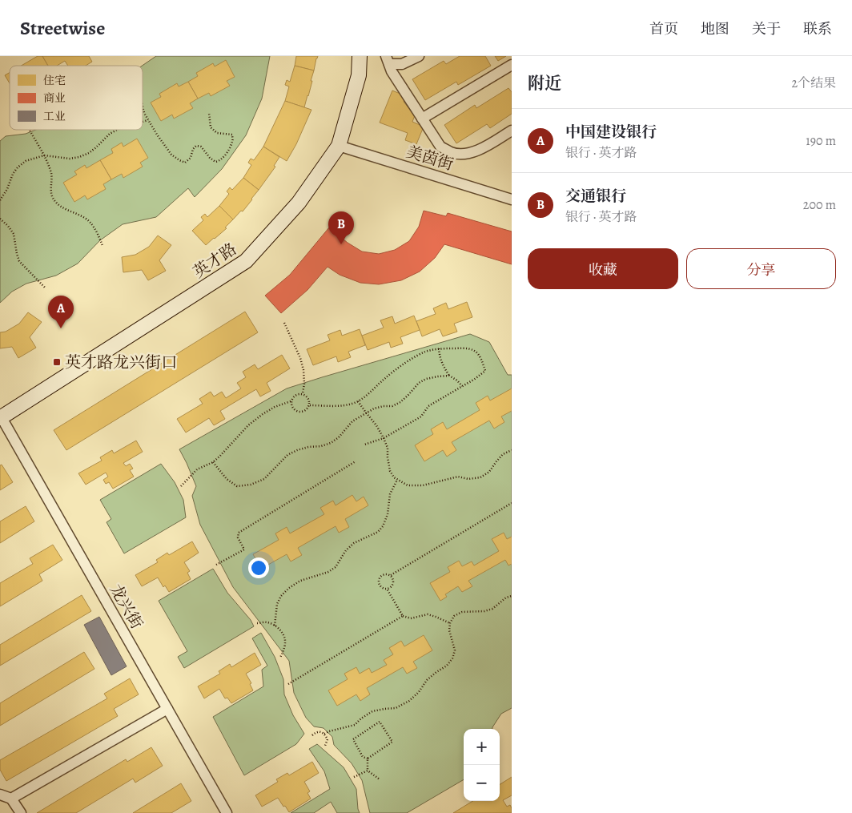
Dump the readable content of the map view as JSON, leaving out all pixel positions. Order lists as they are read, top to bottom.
{
  "streets": {
    "main road": ["英才路"],
    "street": ["美茵街", "龙兴街"]
  },
  "crossings": [
    ["美茵街", "英才路"],
    ["英才路", "龙兴街"]
  ],
  "places": {
    "transit": ["英才路龙兴街口"]
  },
  "legend": ["住宅", "商业", "工业"],
  "page": {
    "header": "Streetwise",
    "nav": [
      "首页",
      "地图",
      "关于",
      "联系"
    ],
    "heading": ["附近", "2个结果"],
    "list": [
      {
        "mark": "A",
        "name": "中国建设银行",
        "note": "银行 · 英才路",
        "value": "190 m"
      },
      {
        "mark": "B",
        "name": "交通银行",
        "note": "银行 · 英才路",
        "value": "200 m"
      }
    ],
    "pins": ["B", "A"],
    "buttons": ["收藏", "分享"],
    "map_buttons": ["+", "−"]
  }
}
